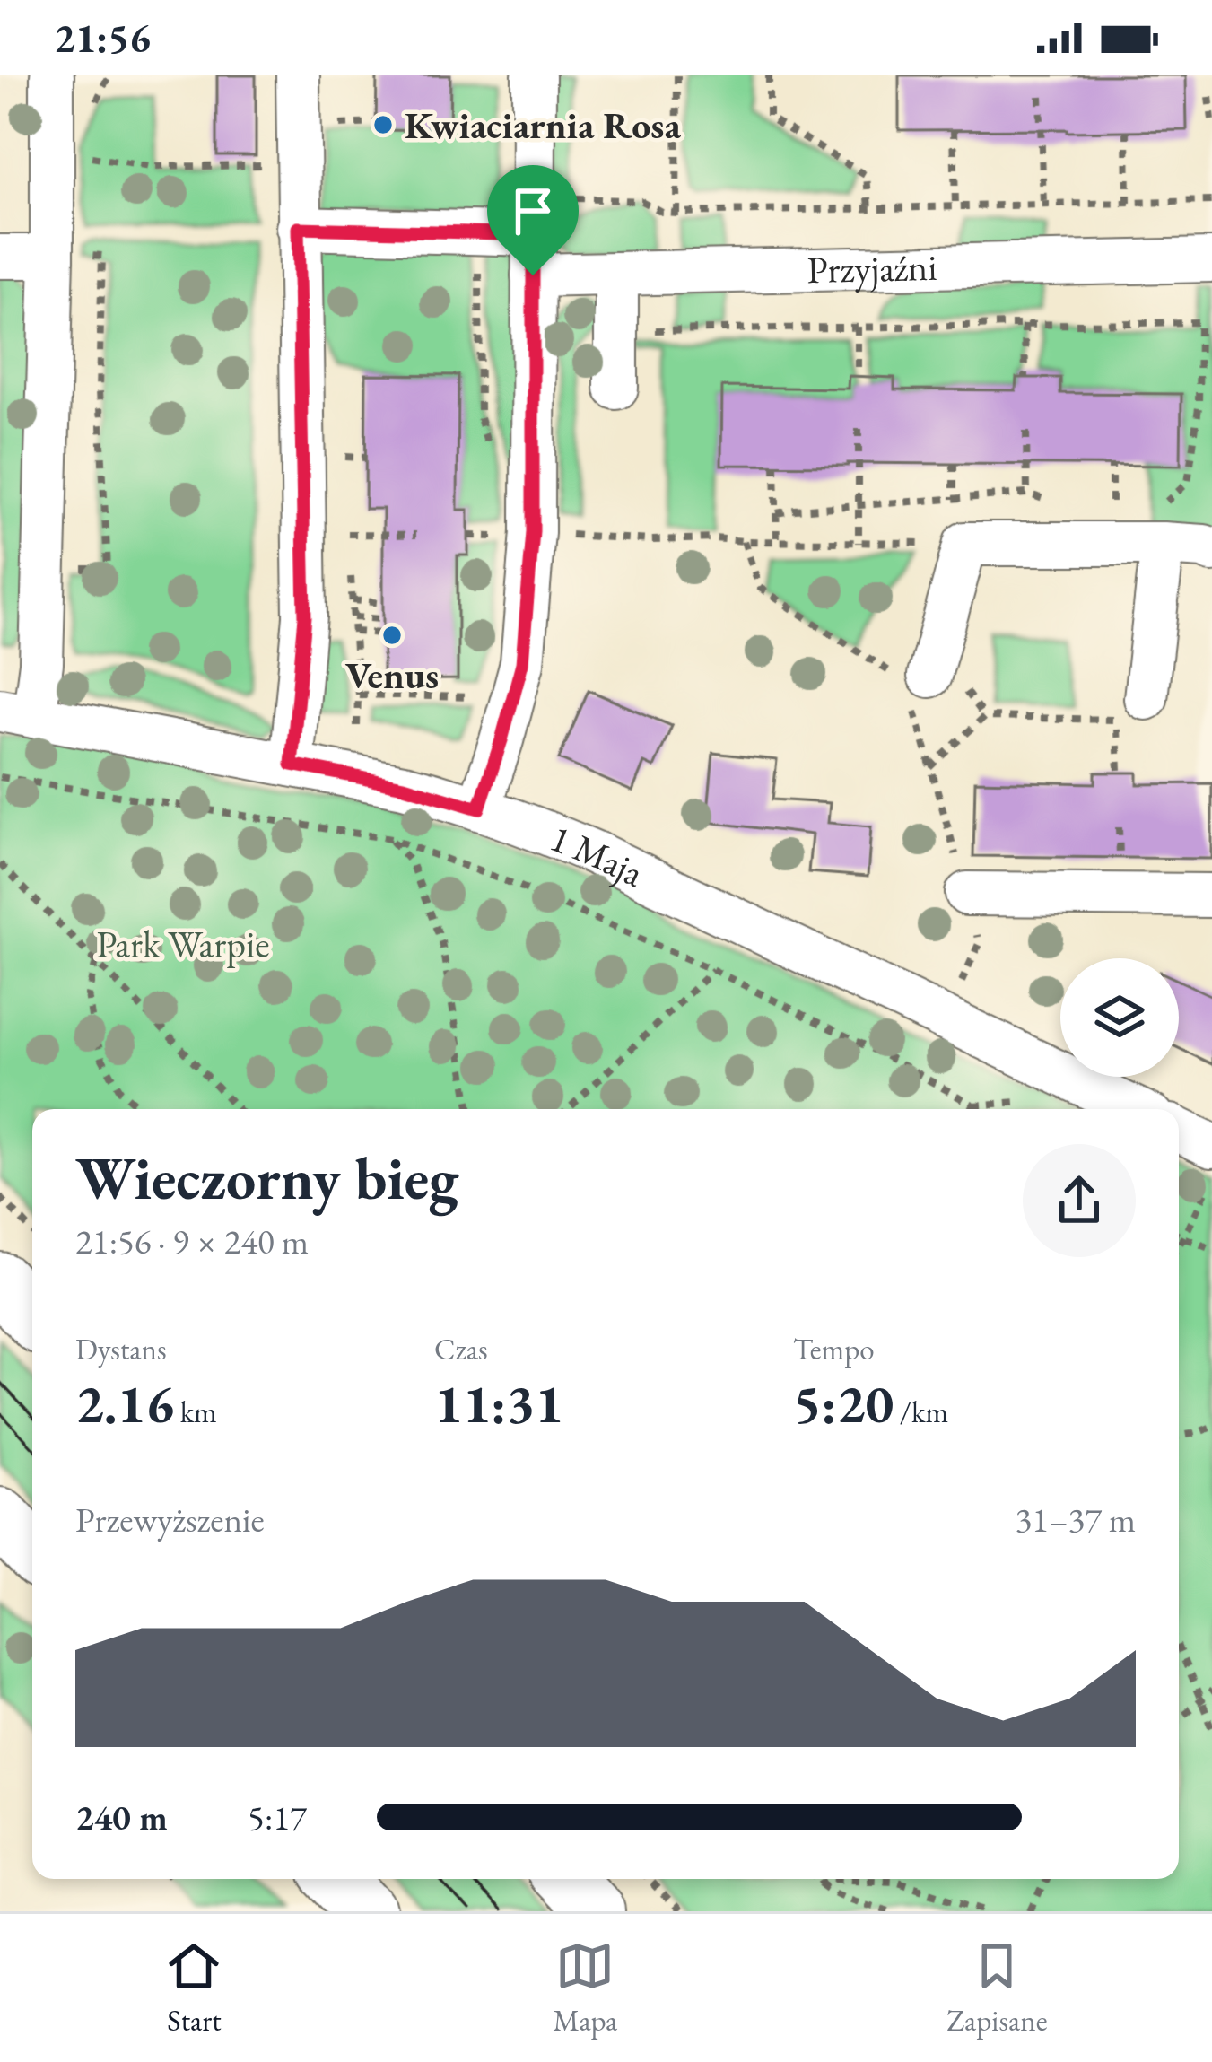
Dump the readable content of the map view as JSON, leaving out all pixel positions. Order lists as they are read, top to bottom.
{
  "streets": {
    "street": ["Przyjaźni", "1 Maja"]
  },
  "parks": ["Park Warpie"],
  "places": ["Kwiaciarnia Rosa", "Venus"],
  "page": {
    "status": "21:56",
    "heading": ["Wieczorny bieg", "21:56 · 9 × 240 m"],
    "stats": [
      ["Dystans", "2.16 km"],
      ["Czas", "11:31"],
      ["Tempo", "5:20 /km"]
    ],
    "chart": ["Przewyższenie", "31–37 m"],
    "list": [
      {
        "name": "240 m",
        "note": "5:17"
      }
    ],
    "tabs": ["Start", "Mapa", "Zapisane"]
  }
}
